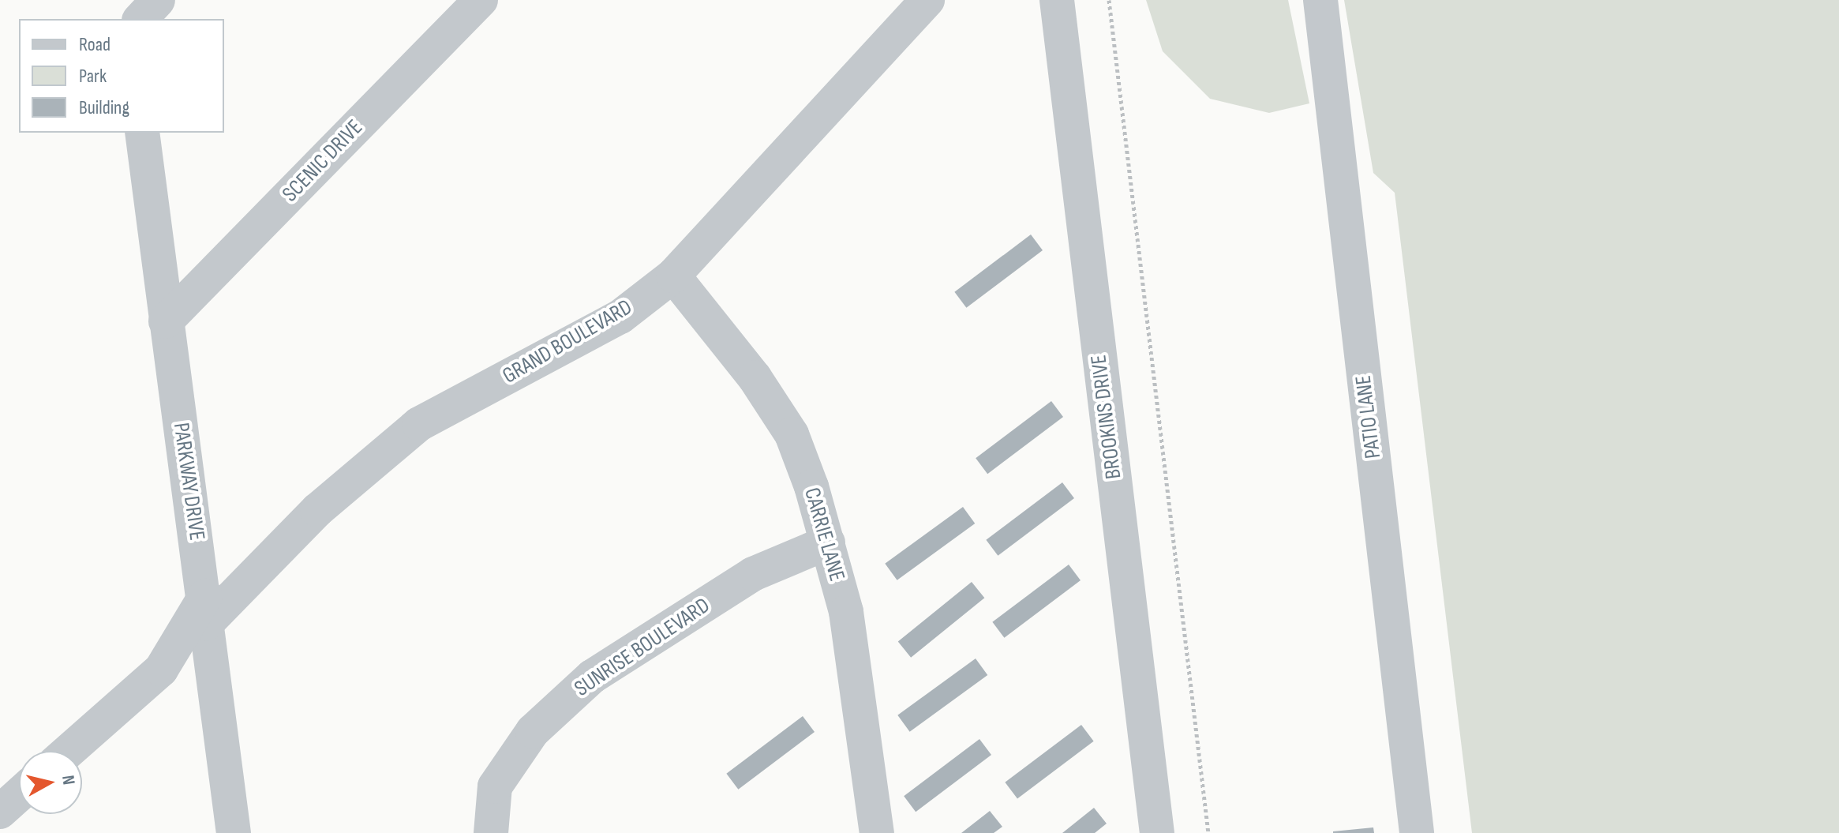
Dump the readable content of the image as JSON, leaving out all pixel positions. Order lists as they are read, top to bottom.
{
  "streets": {
    "street": [
      "SCENIC DRIVE",
      "GRAND BOULEVARD",
      "BROOKINS DRIVE",
      "PATIO LANE",
      "PARKWAY DRIVE",
      "CARRIE LANE",
      "SUNRISE BOULEVARD"
    ]
  },
  "crossings": [
    ["SCENIC DRIVE", "PARKWAY DRIVE"],
    ["GRAND BOULEVARD", "PARKWAY DRIVE"],
    ["GRAND BOULEVARD", "CARRIE LANE"],
    ["CARRIE LANE", "SUNRISE BOULEVARD"]
  ],
  "legend": ["Road", "Park", "Building"],
  "north": "right"
}
